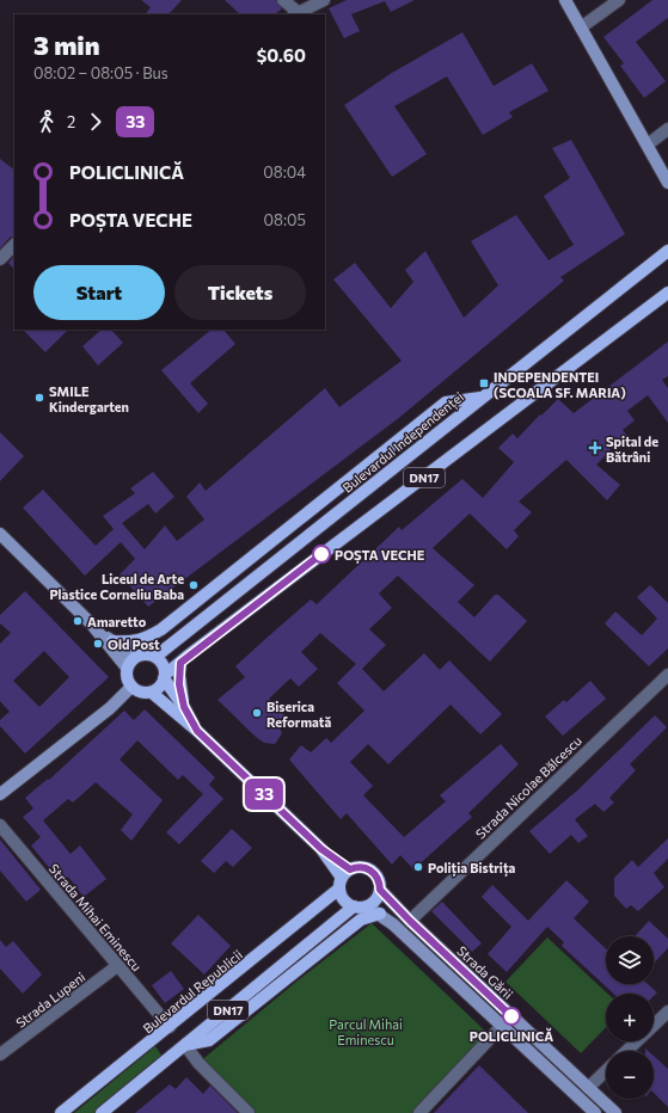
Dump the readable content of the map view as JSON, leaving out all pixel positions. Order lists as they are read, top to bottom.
{
  "streets": {
    "main road": [
      "Bulevardul Independenței",
      "DN17",
      "Strada Gării",
      "Bulevardul Republicii"
    ],
    "street": ["Strada Nicolae Bălcescu", "Strada Mihai Eminescu", "Strada Lupeni"]
  },
  "crossings": [
    ["Bulevardul Independenței", "DN17"],
    ["DN17", "Strada Gării"],
    ["DN17", "Bulevardul Republicii"],
    ["Strada Nicolae Bălcescu", "Strada Gării"],
    ["Strada Mihai Eminescu", "Bulevardul Republicii"],
    ["Strada Mihai Eminescu", "Strada Lupeni"],
    ["Strada Gării", "Bulevardul Republicii"]
  ],
  "parks": ["Parcul Mihai Eminescu"],
  "places": {
    "transit": ["INDEPENDENTEI (SCOALA SF. MARIA)"],
    "other": [
      "SMILE Kindergarten",
      "POȘTA VECHE",
      "Liceul de Arte Plastice Corneliu Baba",
      "Amaretto",
      "Old Post",
      "Biserica Reformată",
      "Poliția Bistrița",
      "POLICLINICĂ"
    ],
    "health": ["Spital de Bătrâni"]
  },
  "lines": ["bus line 33"],
  "page": {
    "on_map": "33",
    "heading": ["3 min", "08:02 – 08:05 · Bus", "$0.60"],
    "legs": ["2", "33"],
    "list": [
      {
        "name": "POLICLINICĂ",
        "value": "08:04"
      },
      {
        "name": "POȘTA VECHE",
        "value": "08:05"
      }
    ],
    "buttons": ["Start", "Tickets"],
    "map_buttons": ["+", "−"]
  }
}
